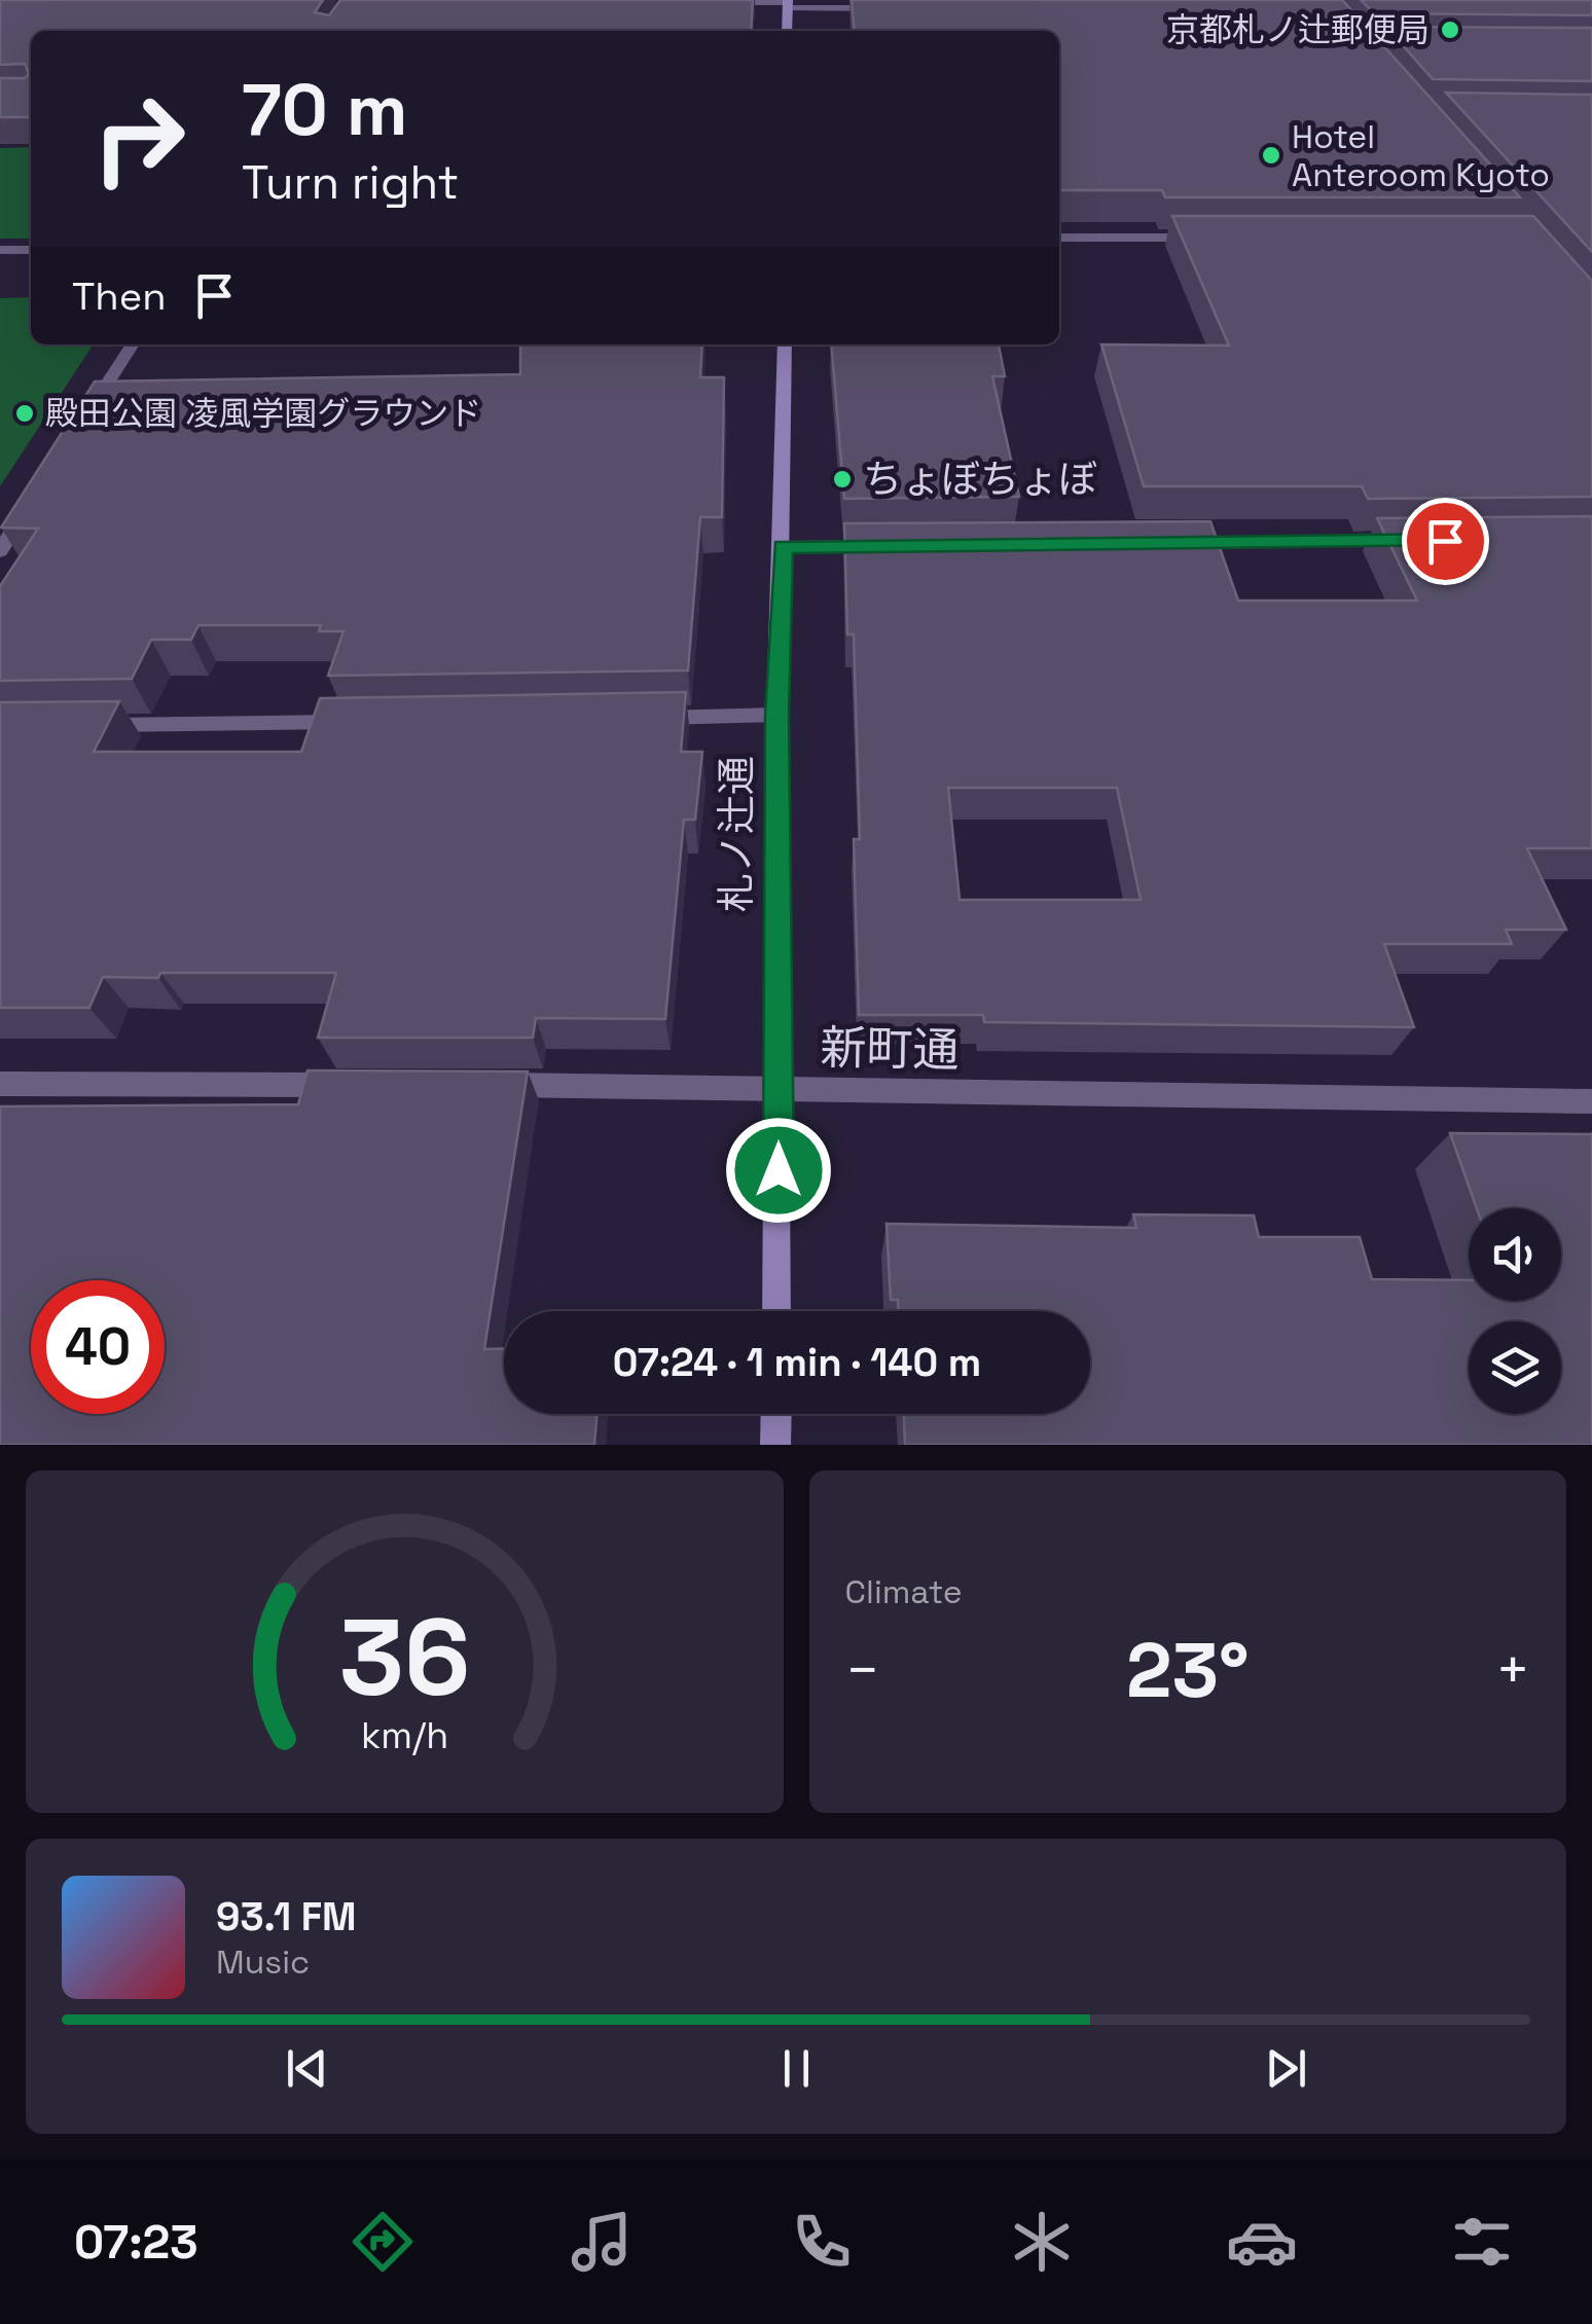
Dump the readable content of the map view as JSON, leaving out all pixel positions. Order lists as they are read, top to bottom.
{
  "streets": {
    "street": ["札ノ辻通", "新町通"]
  },
  "crossings": [
    ["札ノ辻通", "新町通"]
  ],
  "places": [
    "京都札ノ辻郵便局",
    "Hotel Anteroom Kyoto",
    "殿田公園 凌風学園グラウンド",
    "ちょぼちょぼ"
  ],
  "page": {
    "turn": ["70 m", "Turn right"],
    "then": "Then",
    "limit": "40",
    "trip": "07:24 · 1 min · 140 m",
    "tile": "Climate",
    "heat": ["−", "23°", "+"],
    "song": ["93.1 FM", "Music"],
    "tabs": "07:23",
    "gauge": ["36", "km/h"]
  }
}
